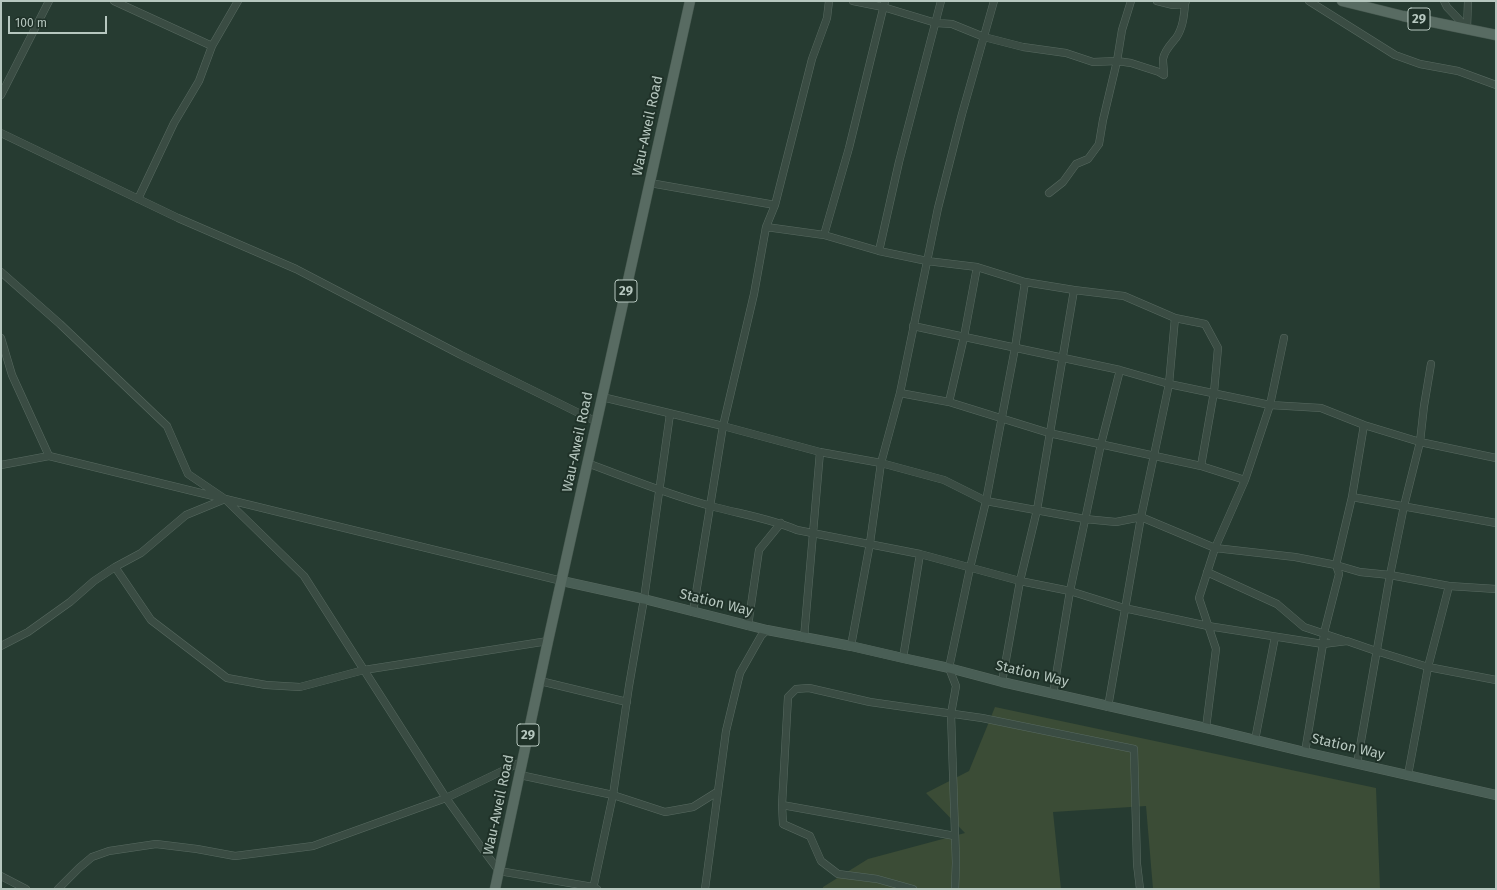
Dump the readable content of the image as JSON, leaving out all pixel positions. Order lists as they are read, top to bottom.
{
  "streets": {
    "main road": ["29", "Wau-Aweil Road", "Station Way"]
  },
  "crossings": [
    ["Wau-Aweil Road", "Station Way"]
  ],
  "scale_bar": "100 m"
}
